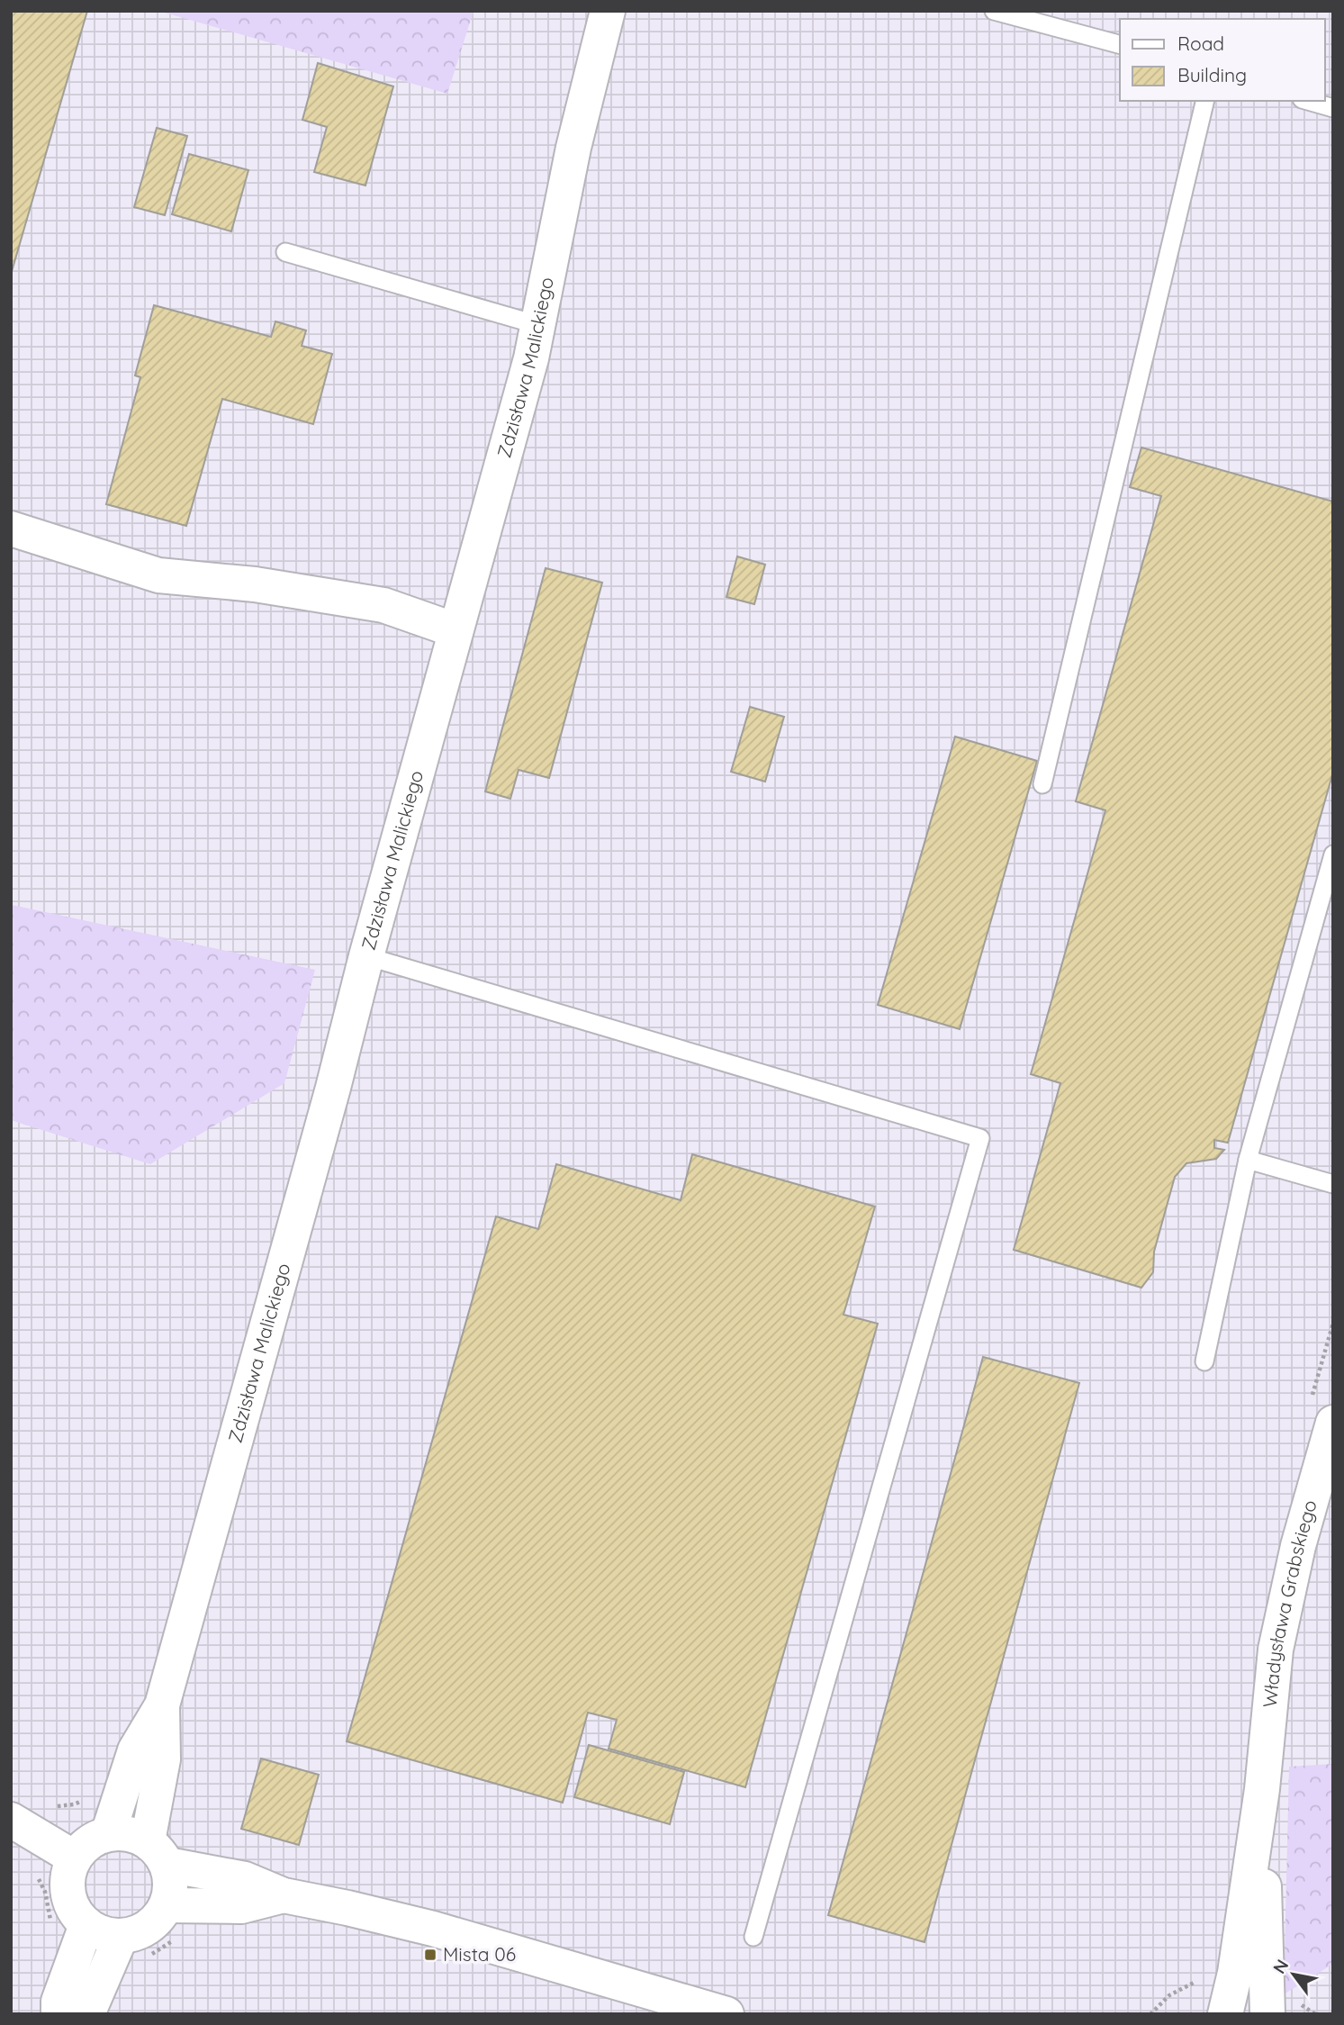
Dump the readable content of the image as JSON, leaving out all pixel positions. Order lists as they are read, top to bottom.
{
  "streets": {
    "street": ["Zdzisława Malickiego", "Władysława Grabskiego"]
  },
  "places": {
    "transit": ["Mista 06"]
  },
  "legend": ["Road", "Building"],
  "north": "top left"
}
